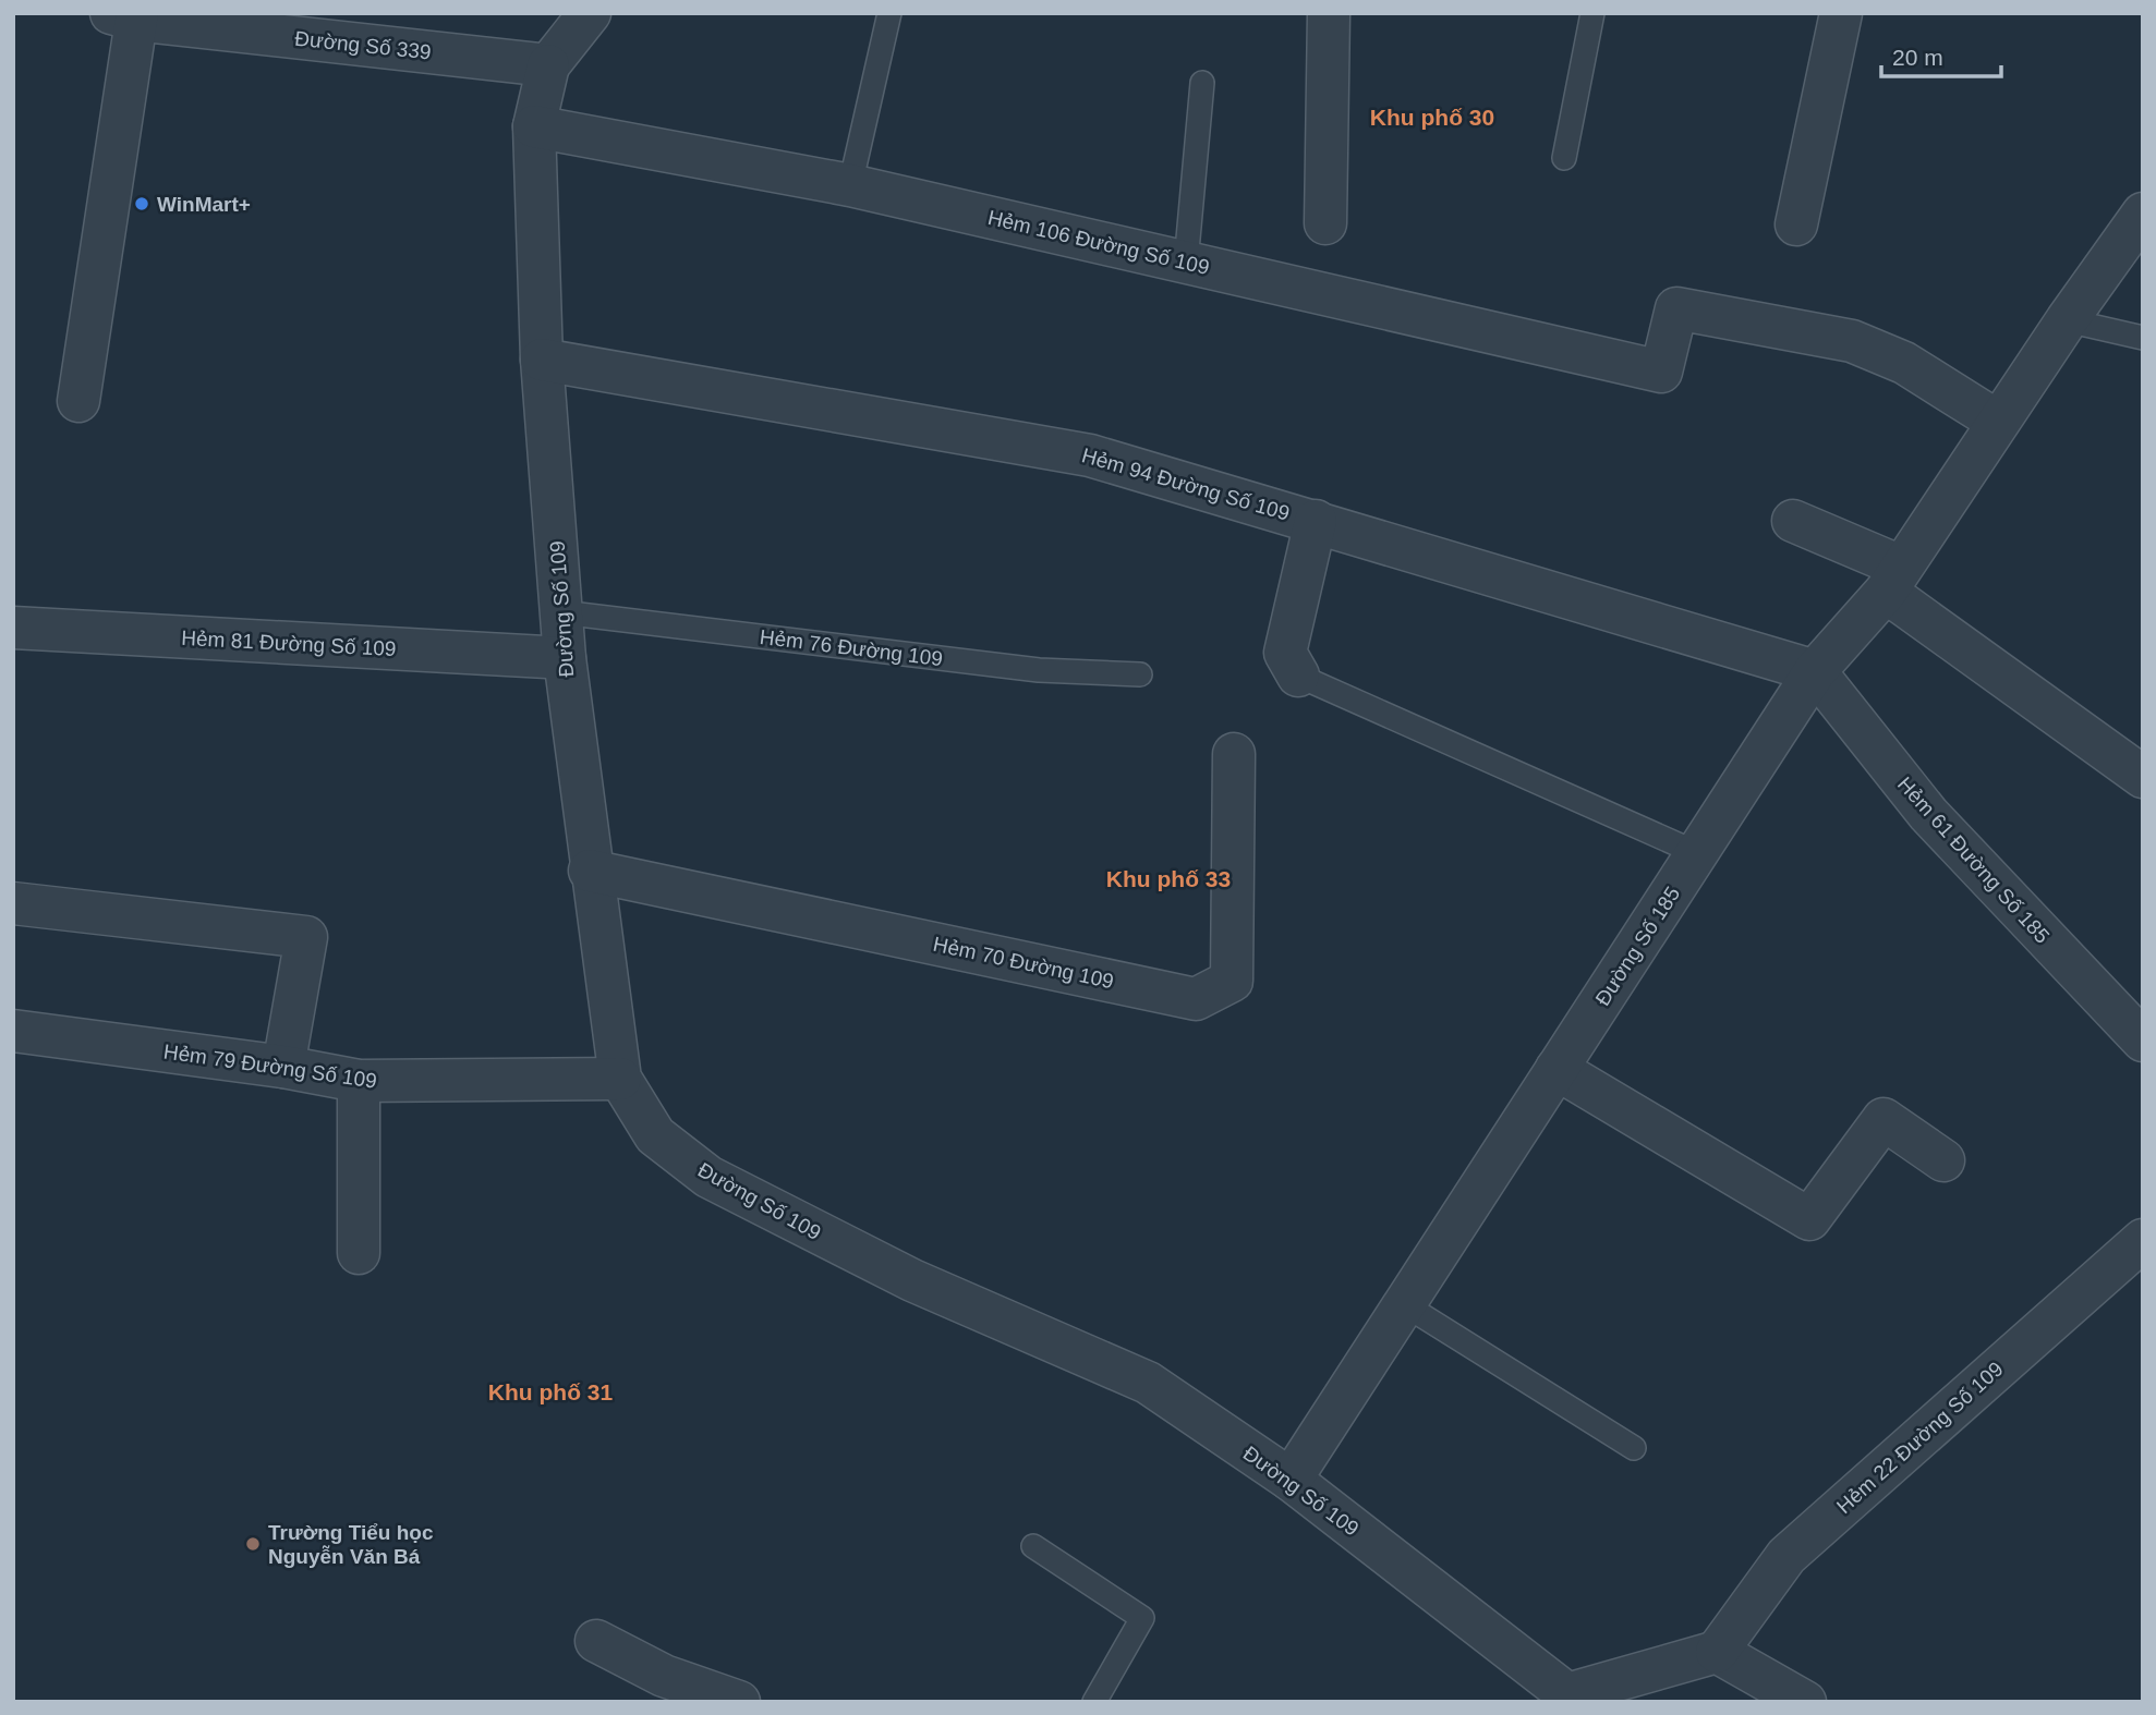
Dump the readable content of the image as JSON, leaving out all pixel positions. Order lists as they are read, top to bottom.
{
  "streets": {
    "street": [
      "Đường Số 339",
      "Hẻm 106 Đường Số 109",
      "Hẻm 94 Đường Số 109",
      "Đường Số 109",
      "Hẻm 81 Đường Số 109",
      "Hẻm 61 Đường Số 185",
      "Đường Số 185",
      "Hẻm 70 Đường 109",
      "Hẻm 79 Đường Số 109",
      "Hẻm 22 Đường Số 109"
    ],
    "lane": ["Hẻm 76 Đường 109"]
  },
  "crossings": [
    ["Đường Số 339", "Đường Số 109"],
    ["Hẻm 106 Đường Số 109", "Đường Số 109"],
    ["Hẻm 106 Đường Số 109", "Đường Số 185"],
    ["Hẻm 94 Đường Số 109", "Đường Số 109"],
    ["Hẻm 94 Đường Số 109", "Hẻm 61 Đường Số 185"],
    ["Hẻm 94 Đường Số 109", "Đường Số 185"],
    ["Đường Số 109", "Hẻm 81 Đường Số 109"],
    ["Đường Số 109", "Hẻm 76 Đường 109"],
    ["Đường Số 109", "Đường Số 185"],
    ["Đường Số 109", "Hẻm 70 Đường 109"],
    ["Đường Số 109", "Hẻm 79 Đường Số 109"],
    ["Đường Số 109", "Hẻm 22 Đường Số 109"],
    ["Hẻm 61 Đường Số 185", "Đường Số 185"]
  ],
  "districts": ["Khu phố 30", "Khu phố 33", "Khu phố 31"],
  "places": ["WinMart+", "Trường Tiểu học Nguyễn Văn Bá"],
  "scale_bar": "20 m"
}
